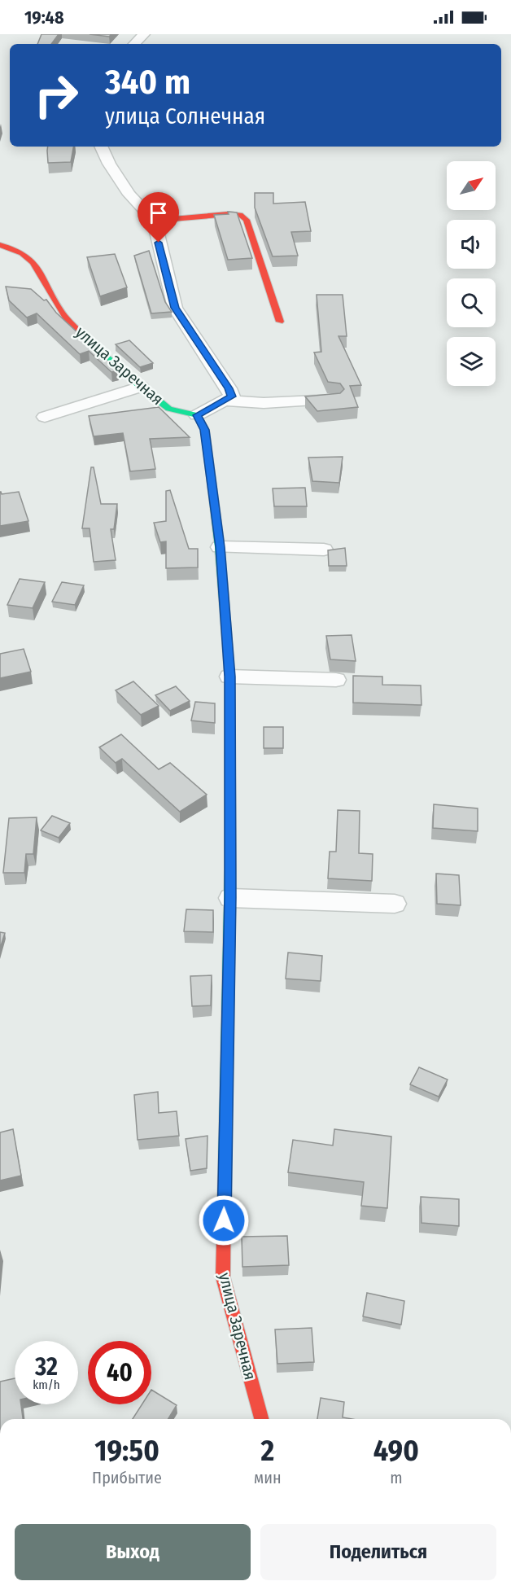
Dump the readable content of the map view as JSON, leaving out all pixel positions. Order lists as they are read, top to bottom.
{
  "streets": {
    "street": ["улица Заречная"]
  },
  "north": "top right",
  "page": {
    "status": "19:48",
    "turn": ["340 m", "улица Солнечная"],
    "speed": "32 km/h",
    "limit": "40",
    "eta": [
      "19:50",
      "Прибытие",
      "2",
      "мин",
      "490",
      "m"
    ],
    "buttons": ["Выход", "Поделиться"]
  }
}
